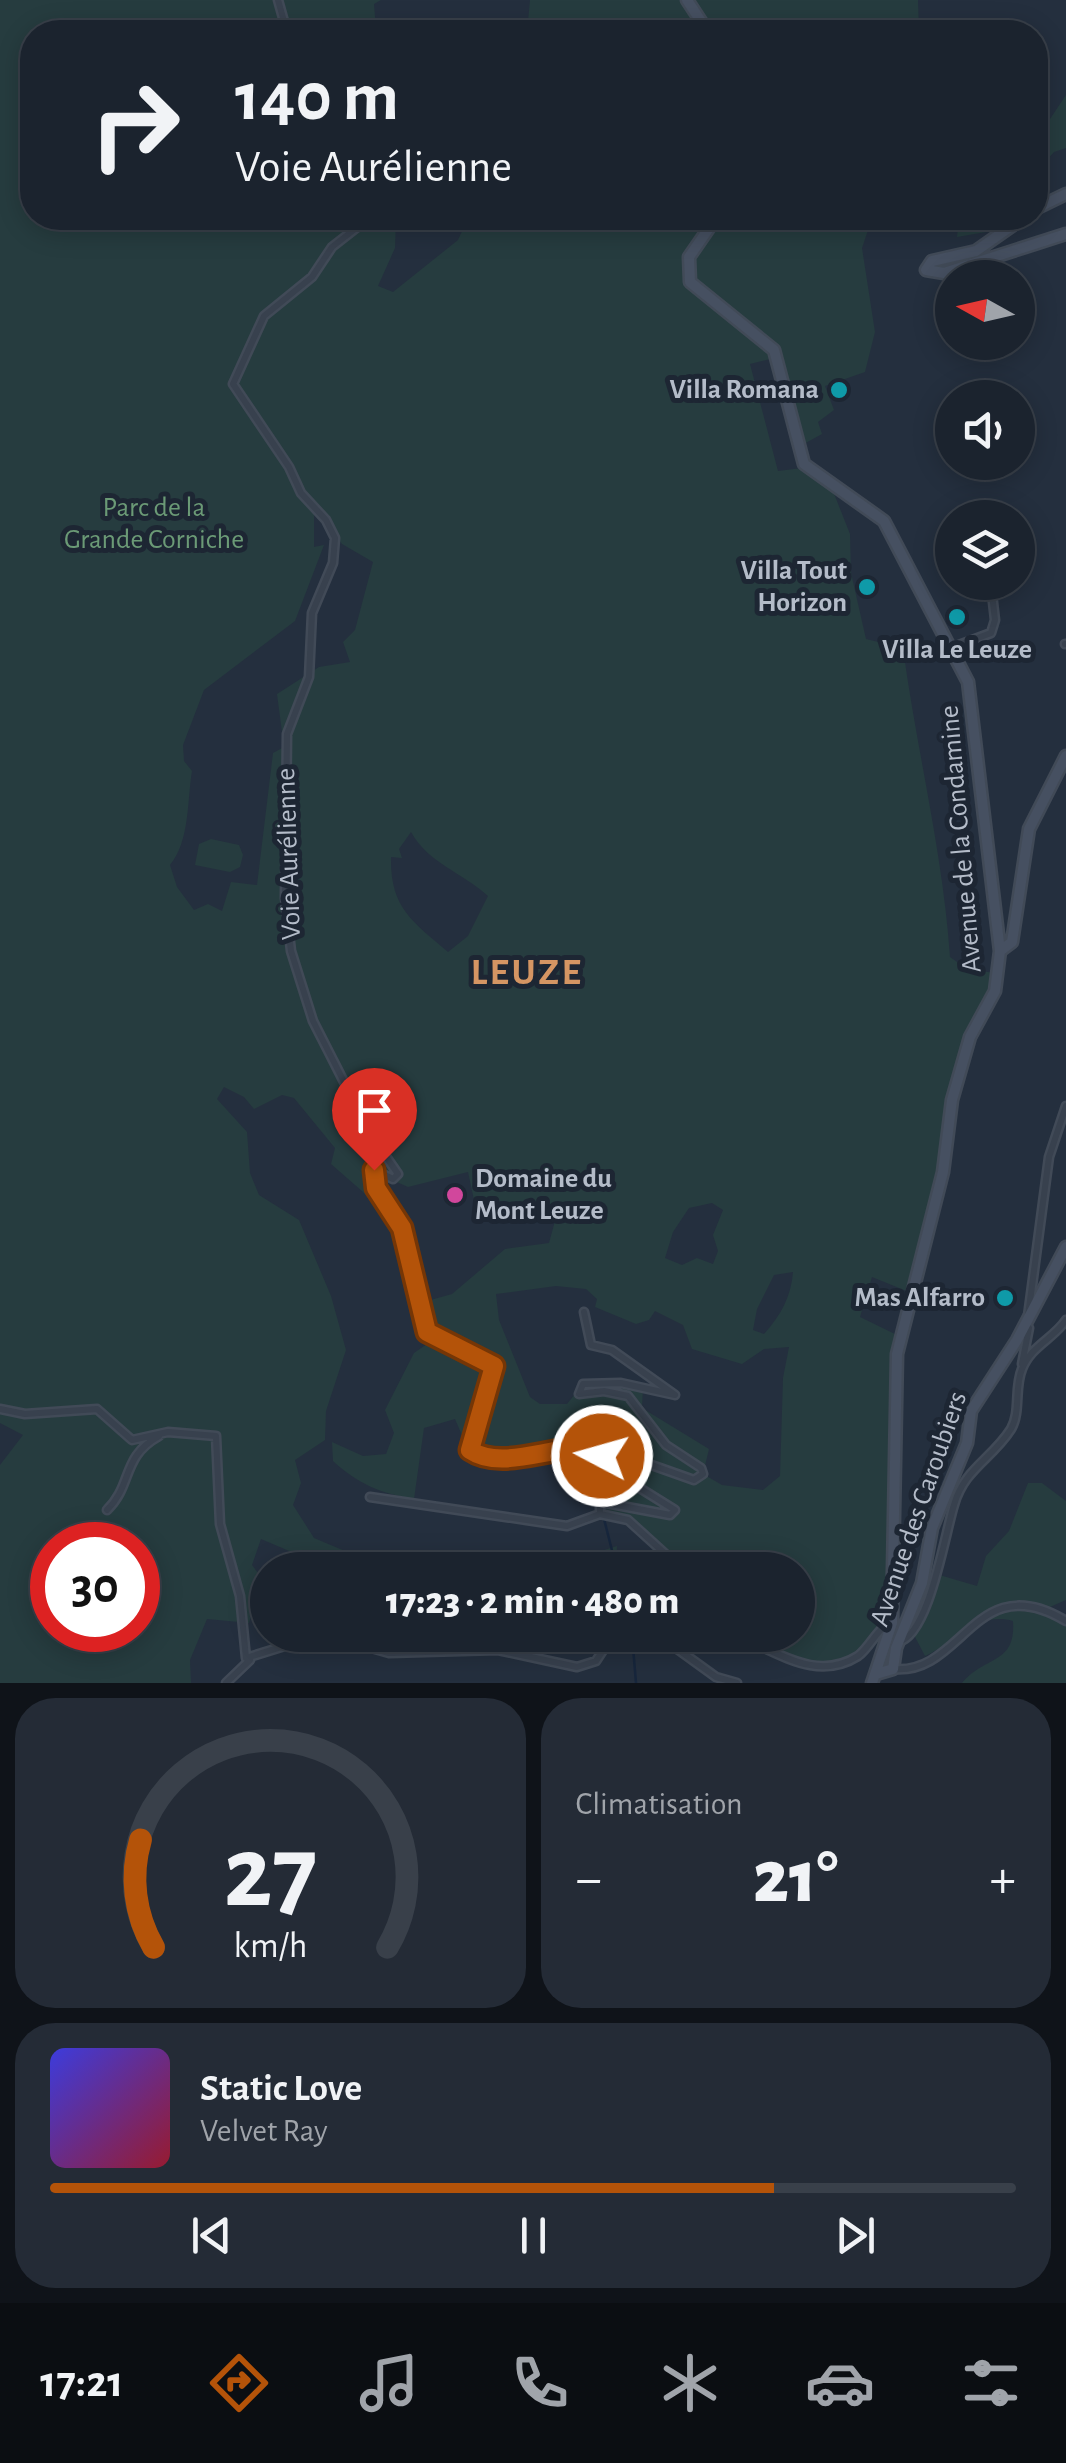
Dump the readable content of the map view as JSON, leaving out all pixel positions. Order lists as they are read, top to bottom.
{
  "streets": {
    "main road": ["Avenue de la Condamine", "Avenue des Caroubiers"],
    "street": ["Voie Aurélienne"]
  },
  "crossings": [
    ["Avenue de la Condamine", "Avenue des Caroubiers"]
  ],
  "districts": ["LEUZE"],
  "parks": ["Parc de la Grande Corniche"],
  "places": [
    "Villa Romana",
    "Villa Tout Horizon",
    "Villa Le Leuze",
    "Domaine du Mont Leuze",
    "Mas Alfarro"
  ],
  "north": "left",
  "page": {
    "turn": ["140 m", "Voie Aurélienne"],
    "limit": "30",
    "trip": "17:23 · 2 min · 480 m",
    "tile": "Climatisation",
    "heat": ["−", "21°", "+"],
    "song": ["Static Love", "Velvet Ray"],
    "tabs": "17:21",
    "gauge": ["27", "km/h"]
  }
}
